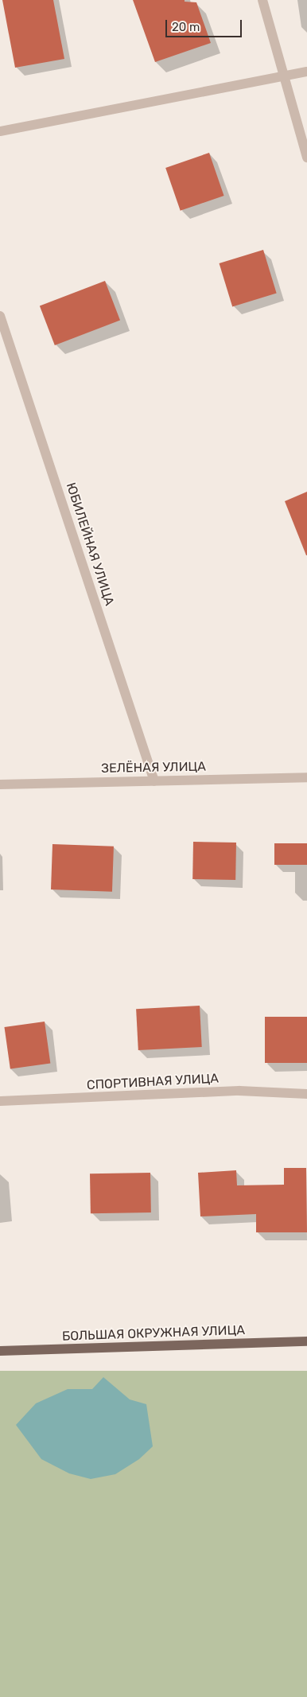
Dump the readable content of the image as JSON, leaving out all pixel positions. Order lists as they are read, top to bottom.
{
  "streets": {
    "main road": ["БОЛЬШАЯ ОКРУЖНАЯ УЛИЦА"],
    "street": ["ЮБИЛЕЙНАЯ УЛИЦА", "ЗЕЛЁНАЯ УЛИЦА", "СПОРТИВНАЯ УЛИЦА"]
  },
  "crossings": [
    ["ЮБИЛЕЙНАЯ УЛИЦА", "ЗЕЛЁНАЯ УЛИЦА"]
  ],
  "scale_bar": "20 m"
}
